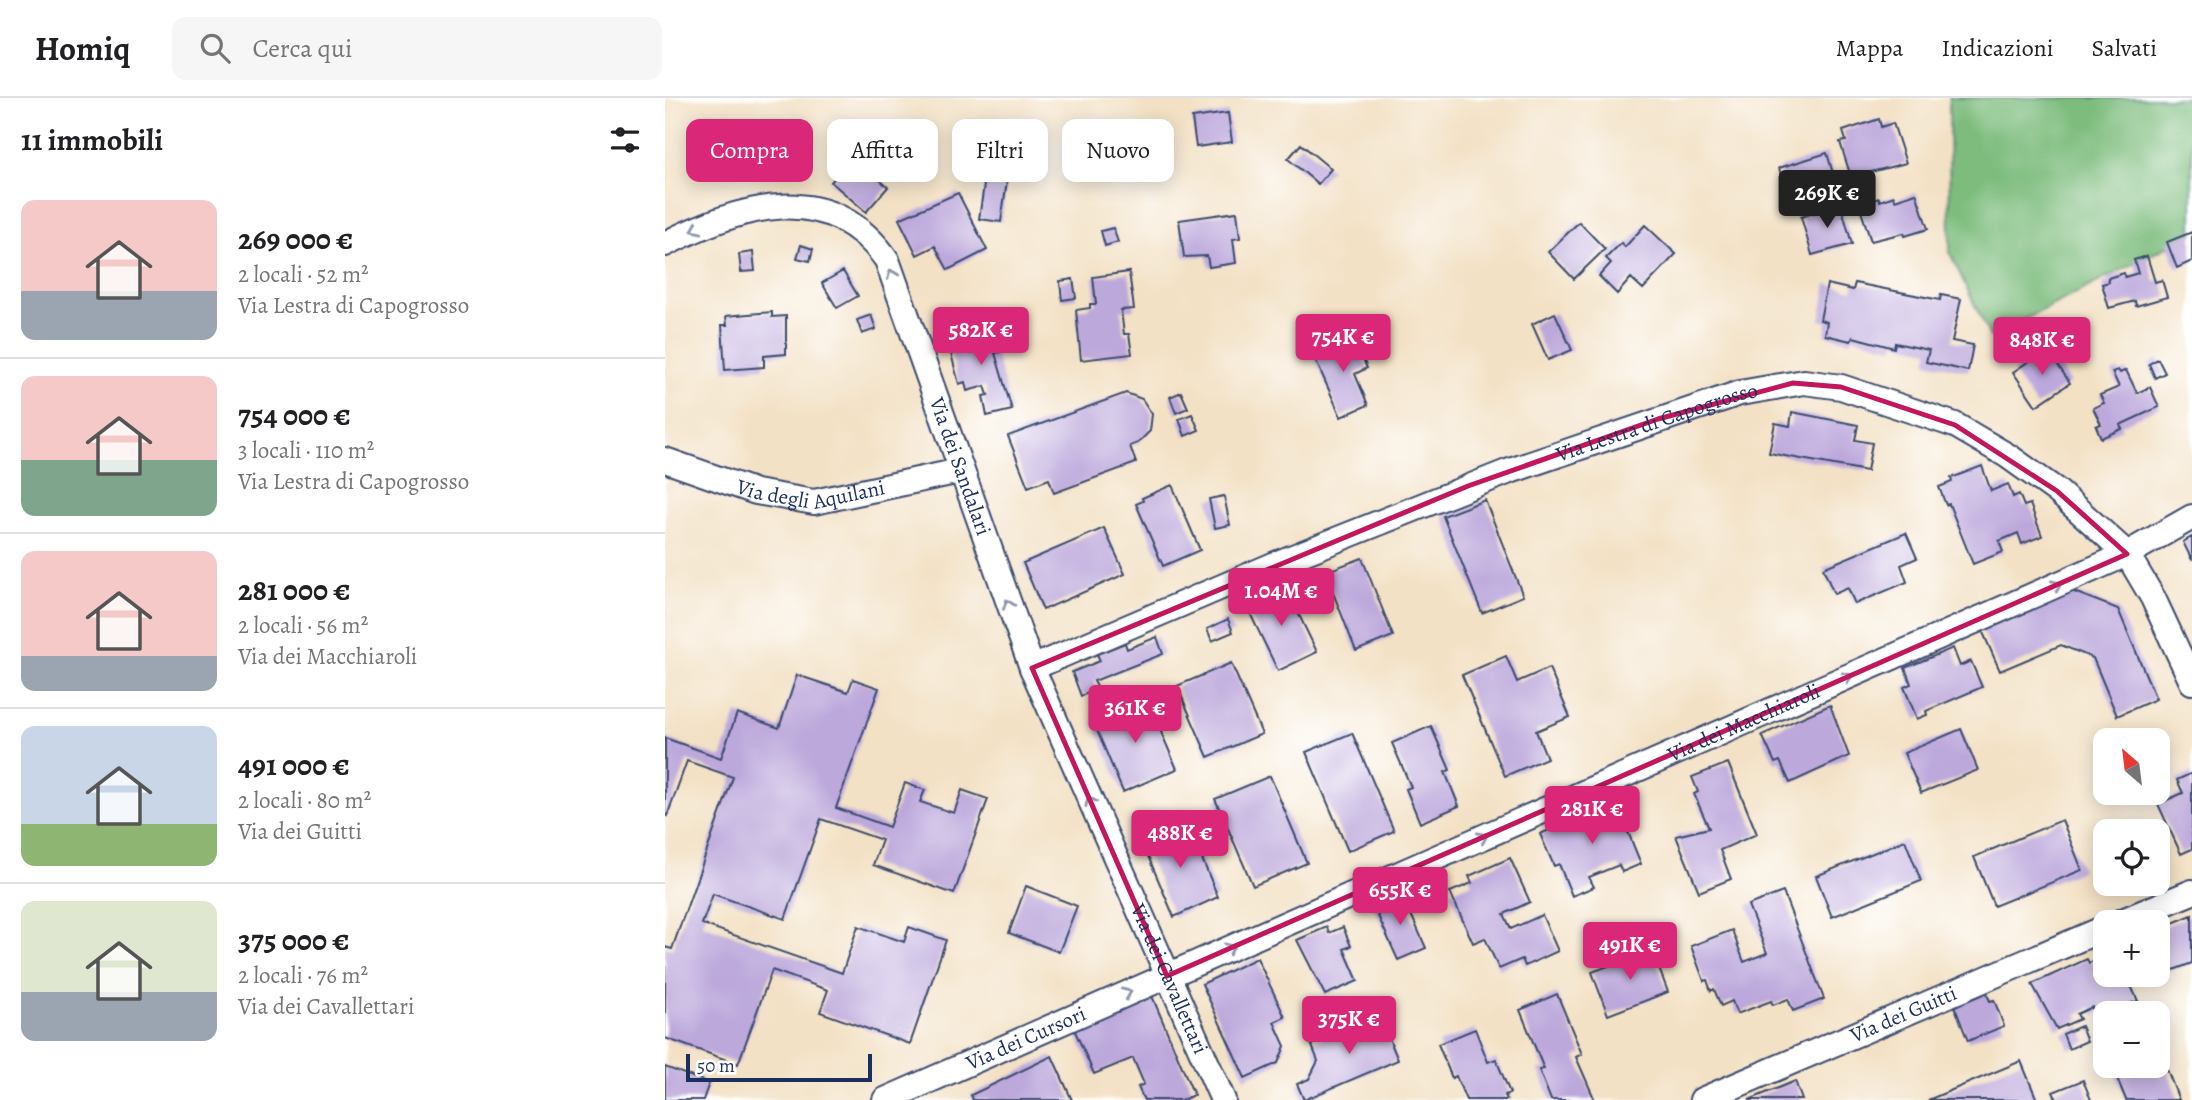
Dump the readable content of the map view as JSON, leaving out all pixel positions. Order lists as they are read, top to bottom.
{
  "streets": {
    "street": [
      "Via Lestra di Capogrosso",
      "Via dei Sandalari",
      "Via degli Aquilani",
      "Via dei Macchiaroli",
      "Via dei Cavallettari",
      "Via dei Guitti",
      "Via dei Cursori"
    ]
  },
  "crossings": [
    ["Via Lestra di Capogrosso", "Via dei Sandalari"],
    ["Via Lestra di Capogrosso", "Via dei Macchiaroli"],
    ["Via Lestra di Capogrosso", "Via dei Cavallettari"],
    ["Via dei Sandalari", "Via degli Aquilani"],
    ["Via dei Sandalari", "Via dei Cavallettari"],
    ["Via dei Macchiaroli", "Via dei Cavallettari"],
    ["Via dei Macchiaroli", "Via dei Cursori"],
    ["Via dei Cavallettari", "Via dei Cursori"]
  ],
  "one_way": [
    "Via dei Sandalari",
    "Via dei Macchiaroli",
    "Via dei Cavallettari",
    "Via dei Cursori"
  ],
  "scale_bar": "50 m",
  "north": "top left",
  "page": {
    "header": "Homiq",
    "search": "Cerca qui",
    "nav": ["Mappa", "Indicazioni", "Salvati"],
    "heading": "11 immobili",
    "chip": [
      "Compra",
      "Affitta",
      "Filtri",
      "Nuovo"
    ],
    "price": [
      "269K €",
      "582K €",
      "754K €",
      "848K €",
      "1.04M €",
      "361K €",
      "281K €",
      "488K €",
      "655K €",
      "491K €",
      "375K €"
    ],
    "list": [
      {
        "name": "269 000 €",
        "note": "2 locali · 52 m² · Via Lestra di Capogrosso"
      },
      {
        "name": "754 000 €",
        "note": "3 locali · 110 m² · Via Lestra di Capogrosso"
      },
      {
        "name": "281 000 €",
        "note": "2 locali · 56 m² · Via dei Macchiaroli"
      },
      {
        "name": "491 000 €",
        "note": "2 locali · 80 m² · Via dei Guitti"
      },
      {
        "name": "375 000 €",
        "note": "2 locali · 76 m² · Via dei Cavallettari"
      }
    ],
    "map_buttons": ["+", "−"],
    "scale": "50 m"
  }
}
